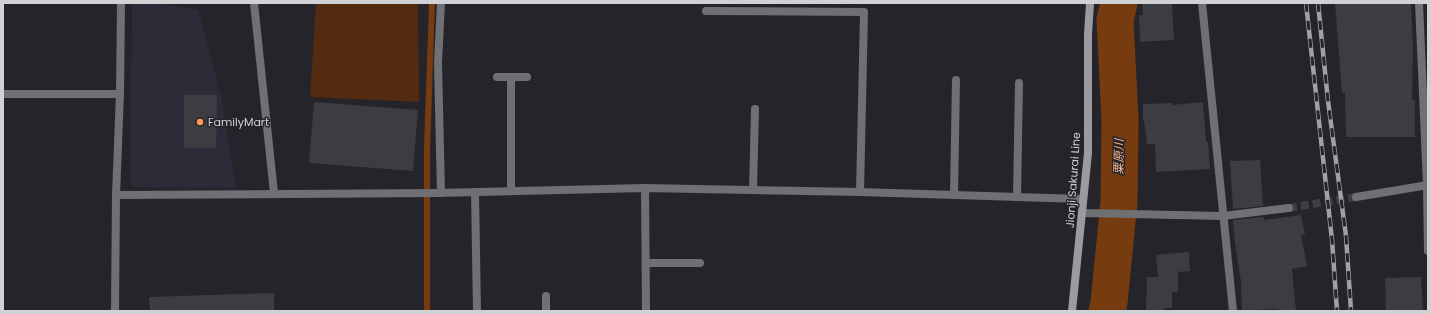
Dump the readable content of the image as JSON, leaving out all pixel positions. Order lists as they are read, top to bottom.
{
  "streets": {
    "main road": ["Jionji Sakurai Line"]
  },
  "water": ["粟原川"],
  "places": ["FamilyMart"]
}
